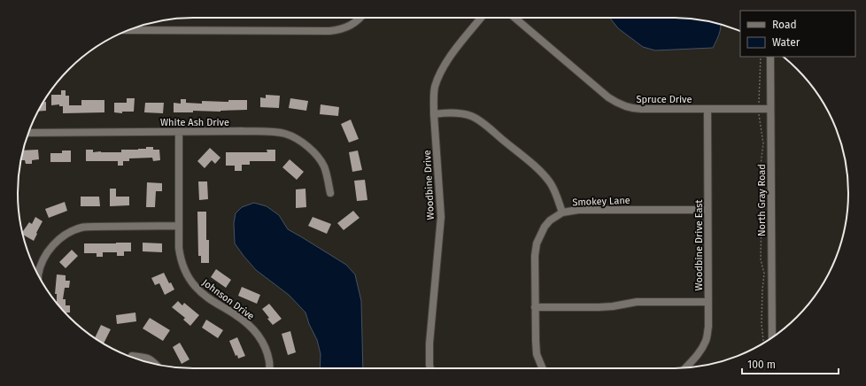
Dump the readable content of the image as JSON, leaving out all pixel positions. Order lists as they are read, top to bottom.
{
  "streets": {
    "street": [
      "Spruce Drive",
      "White Ash Drive",
      "Woodbine Drive",
      "North Gray Road",
      "Smokey Lane",
      "Woodbine Drive East",
      "Johnson Drive"
    ]
  },
  "crossings": [
    ["Spruce Drive", "North Gray Road"],
    ["Spruce Drive", "Woodbine Drive East"],
    ["White Ash Drive", "Johnson Drive"],
    ["Smokey Lane", "Woodbine Drive East"]
  ],
  "legend": ["Road", "Water"],
  "scale_bar": "100 m"
}
